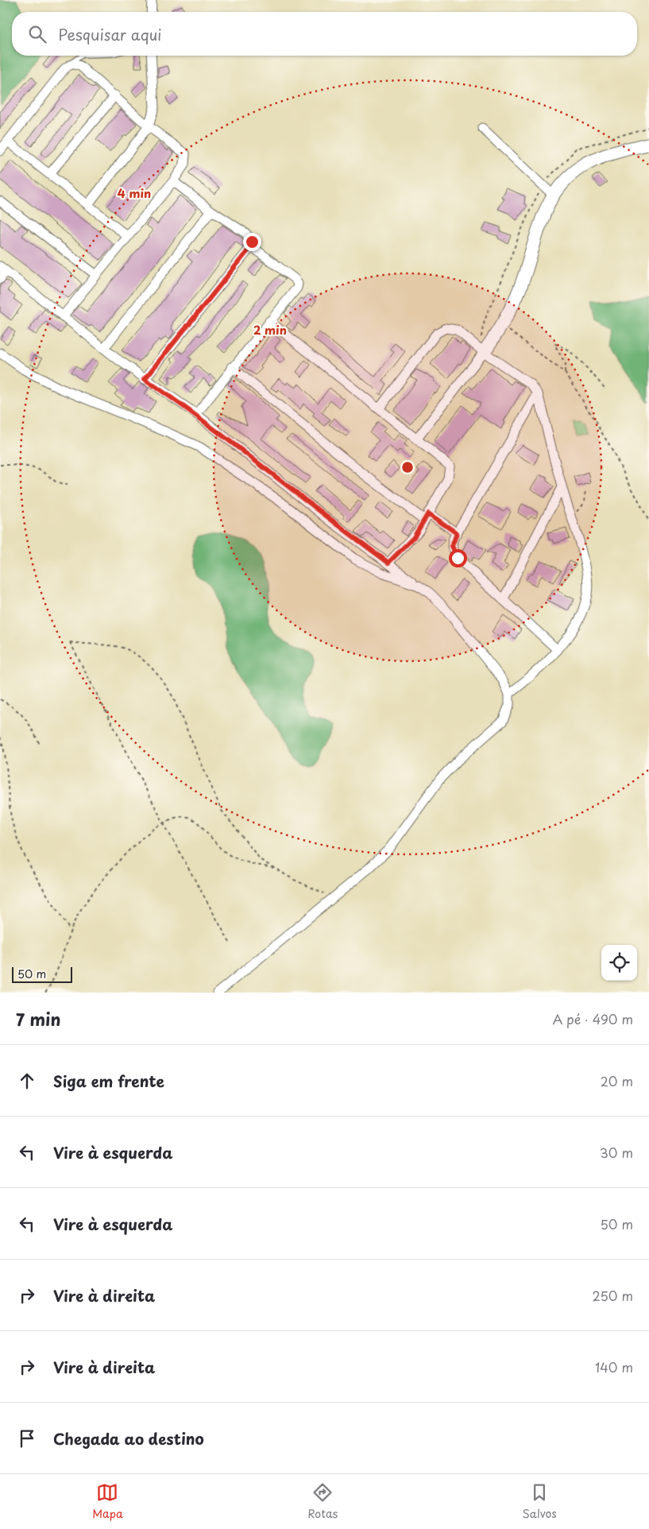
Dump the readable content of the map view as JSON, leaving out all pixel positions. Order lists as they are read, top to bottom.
{
  "scale_bar": "50 m",
  "page": {
    "search": "Pesquisar aqui",
    "scale": "50 m",
    "heading": ["7 min", "A pé · 490 m"],
    "list": [
      ["Siga em frente", "20 m"],
      ["Vire à esquerda", "30 m"],
      ["Vire à esquerda", "50 m"],
      ["Vire à direita", "250 m"],
      ["Vire à direita", "140 m"],
      "Chegada ao destino"
    ],
    "nav": ["Mapa", "Rotas", "Salvos"]
  },
  "rings": ["4 min", "2 min"]
}
